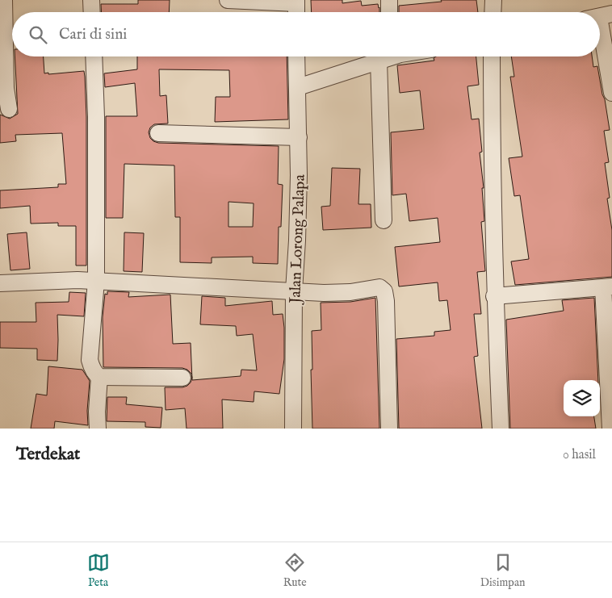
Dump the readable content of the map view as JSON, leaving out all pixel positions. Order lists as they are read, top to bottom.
{
  "streets": {
    "street": ["Jalan Lorong Palapa"]
  },
  "page": {
    "search": "Cari di sini",
    "heading": ["Terdekat", "0 hasil"],
    "nav": ["Peta", "Rute", "Disimpan"]
  }
}
